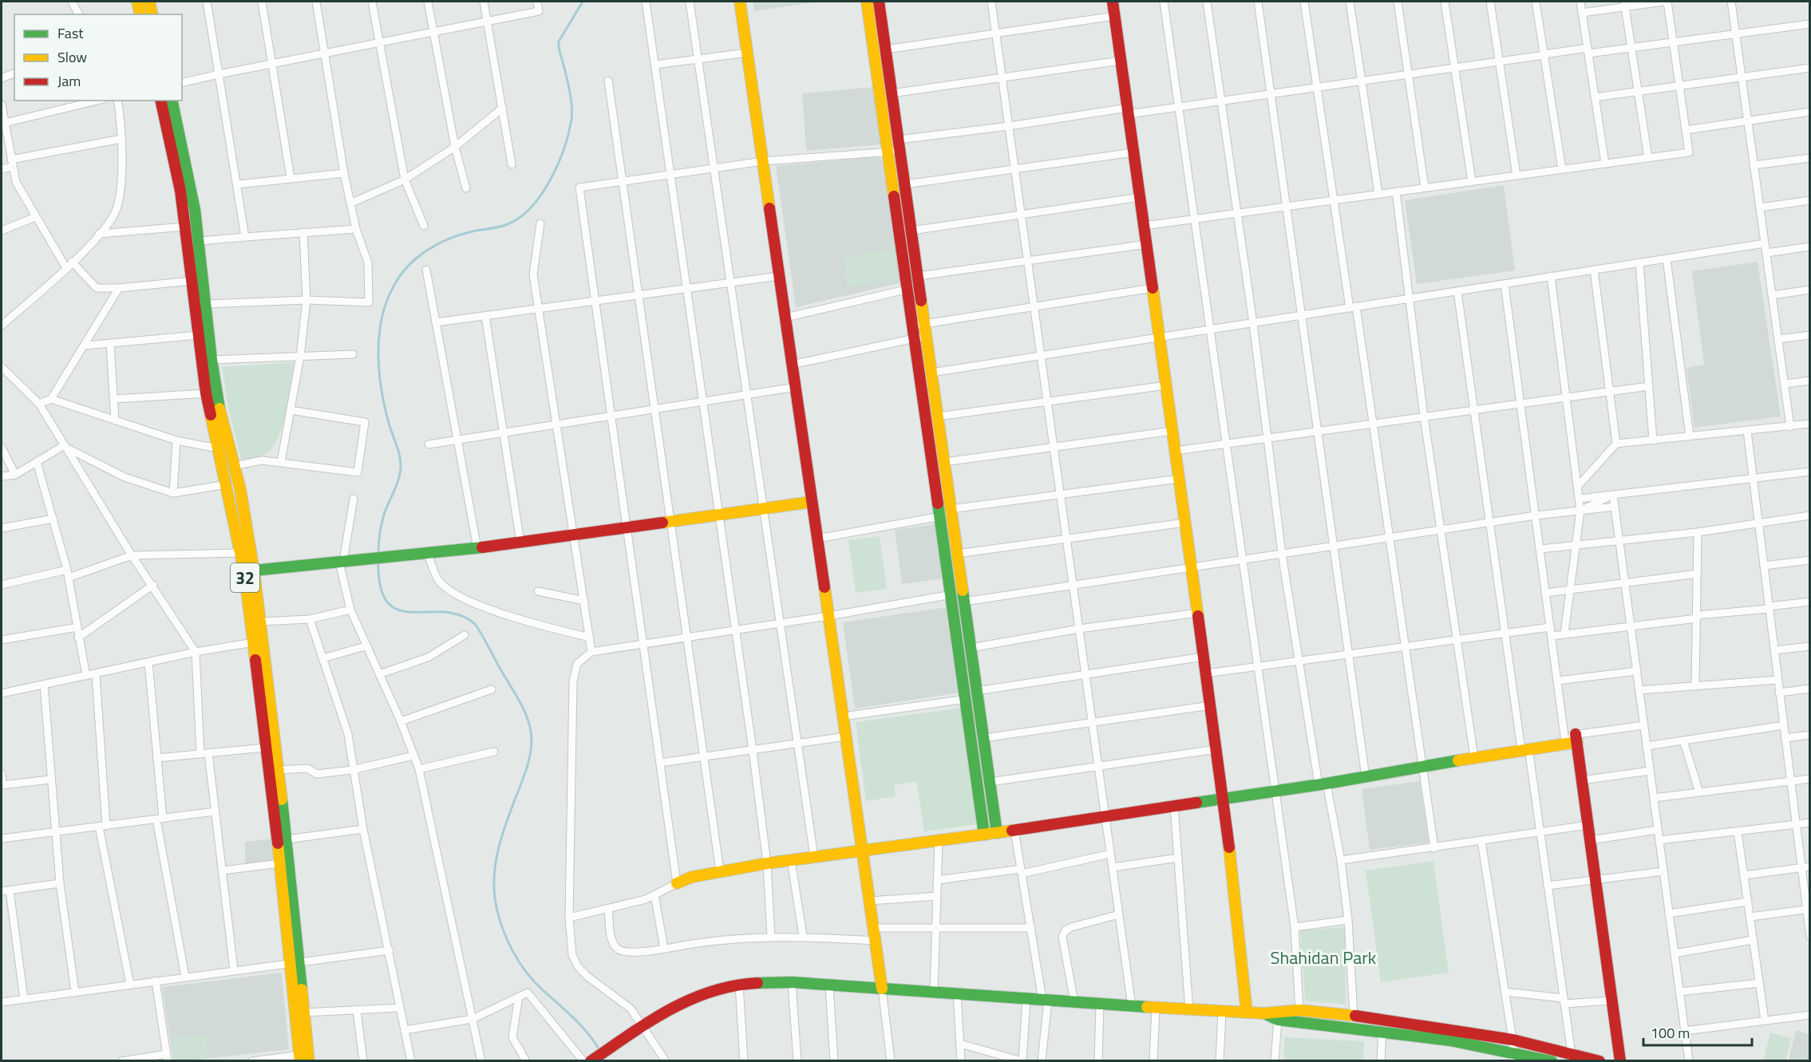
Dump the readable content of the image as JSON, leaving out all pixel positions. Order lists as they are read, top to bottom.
{
  "streets": {
    "street": ["32"]
  },
  "parks": ["Shahidan Park"],
  "legend": ["Fast", "Slow", "Jam"],
  "scale_bar": "100 m"
}
